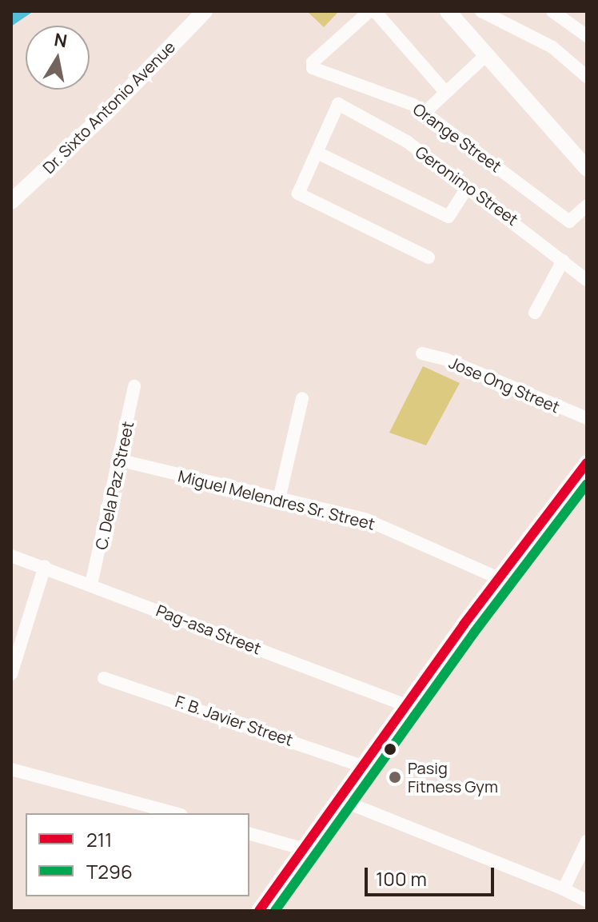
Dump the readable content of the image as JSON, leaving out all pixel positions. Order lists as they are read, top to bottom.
{
  "streets": {
    "main road": ["Dr. Sixto Antonio Avenue"],
    "street": [
      "Orange Street",
      "Geronimo Street",
      "Jose Ong Street",
      "C. Dela Paz Street",
      "Miguel Melendres Sr. Street",
      "Pag-asa Street",
      "F. B. Javier Street"
    ]
  },
  "crossings": [
    ["C. Dela Paz Street", "Miguel Melendres Sr. Street"],
    ["C. Dela Paz Street", "Pag-asa Street"]
  ],
  "places": ["Pasig Fitness Gym"],
  "lines": ["transit line 211", "transit line T296"],
  "legend": ["211", "T296"],
  "scale_bar": "100 m",
  "north": "top"
}
